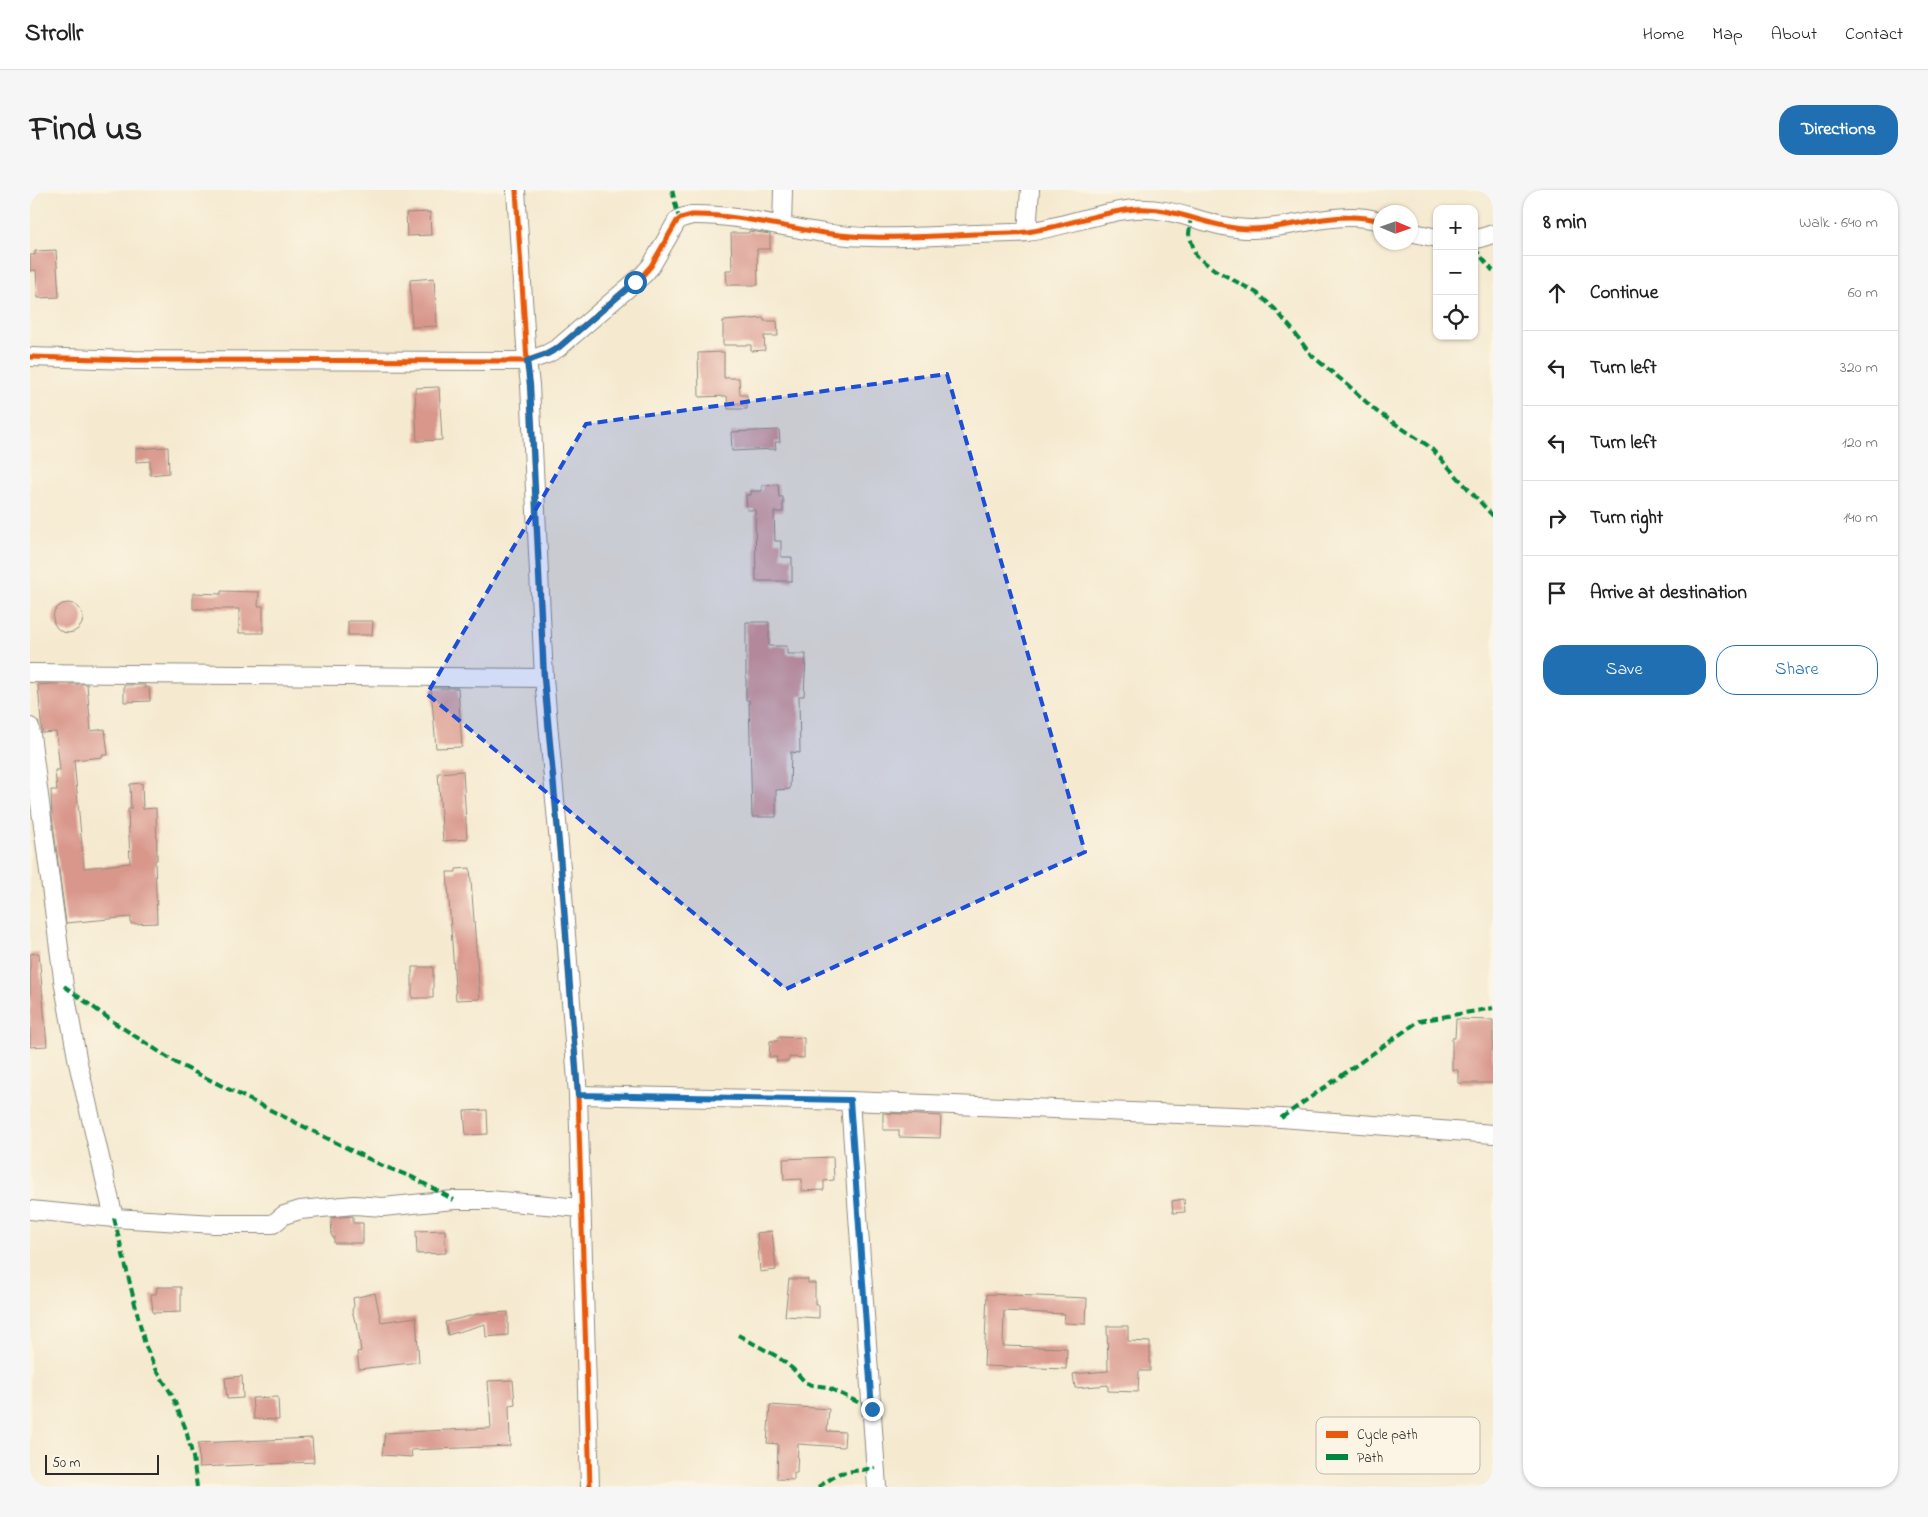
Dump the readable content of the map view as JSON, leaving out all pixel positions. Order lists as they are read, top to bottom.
{
  "legend": ["Cycle path", "Path"],
  "scale_bar": "50 m",
  "north": "right",
  "page": {
    "header": "Strollr",
    "nav": [
      "Home",
      "Map",
      "About",
      "Contact"
    ],
    "title": "Find us",
    "buttons": [
      "Directions",
      ["Save", "Share"]
    ],
    "heading": ["8 min", "Walk · 640 m"],
    "map_buttons": ["+", "−"],
    "list": [
      ["Continue", "60 m"],
      ["Turn left", "320 m"],
      ["Turn left", "120 m"],
      ["Turn right", "140 m"],
      "Arrive at destination"
    ],
    "scale": "50 m"
  }
}
